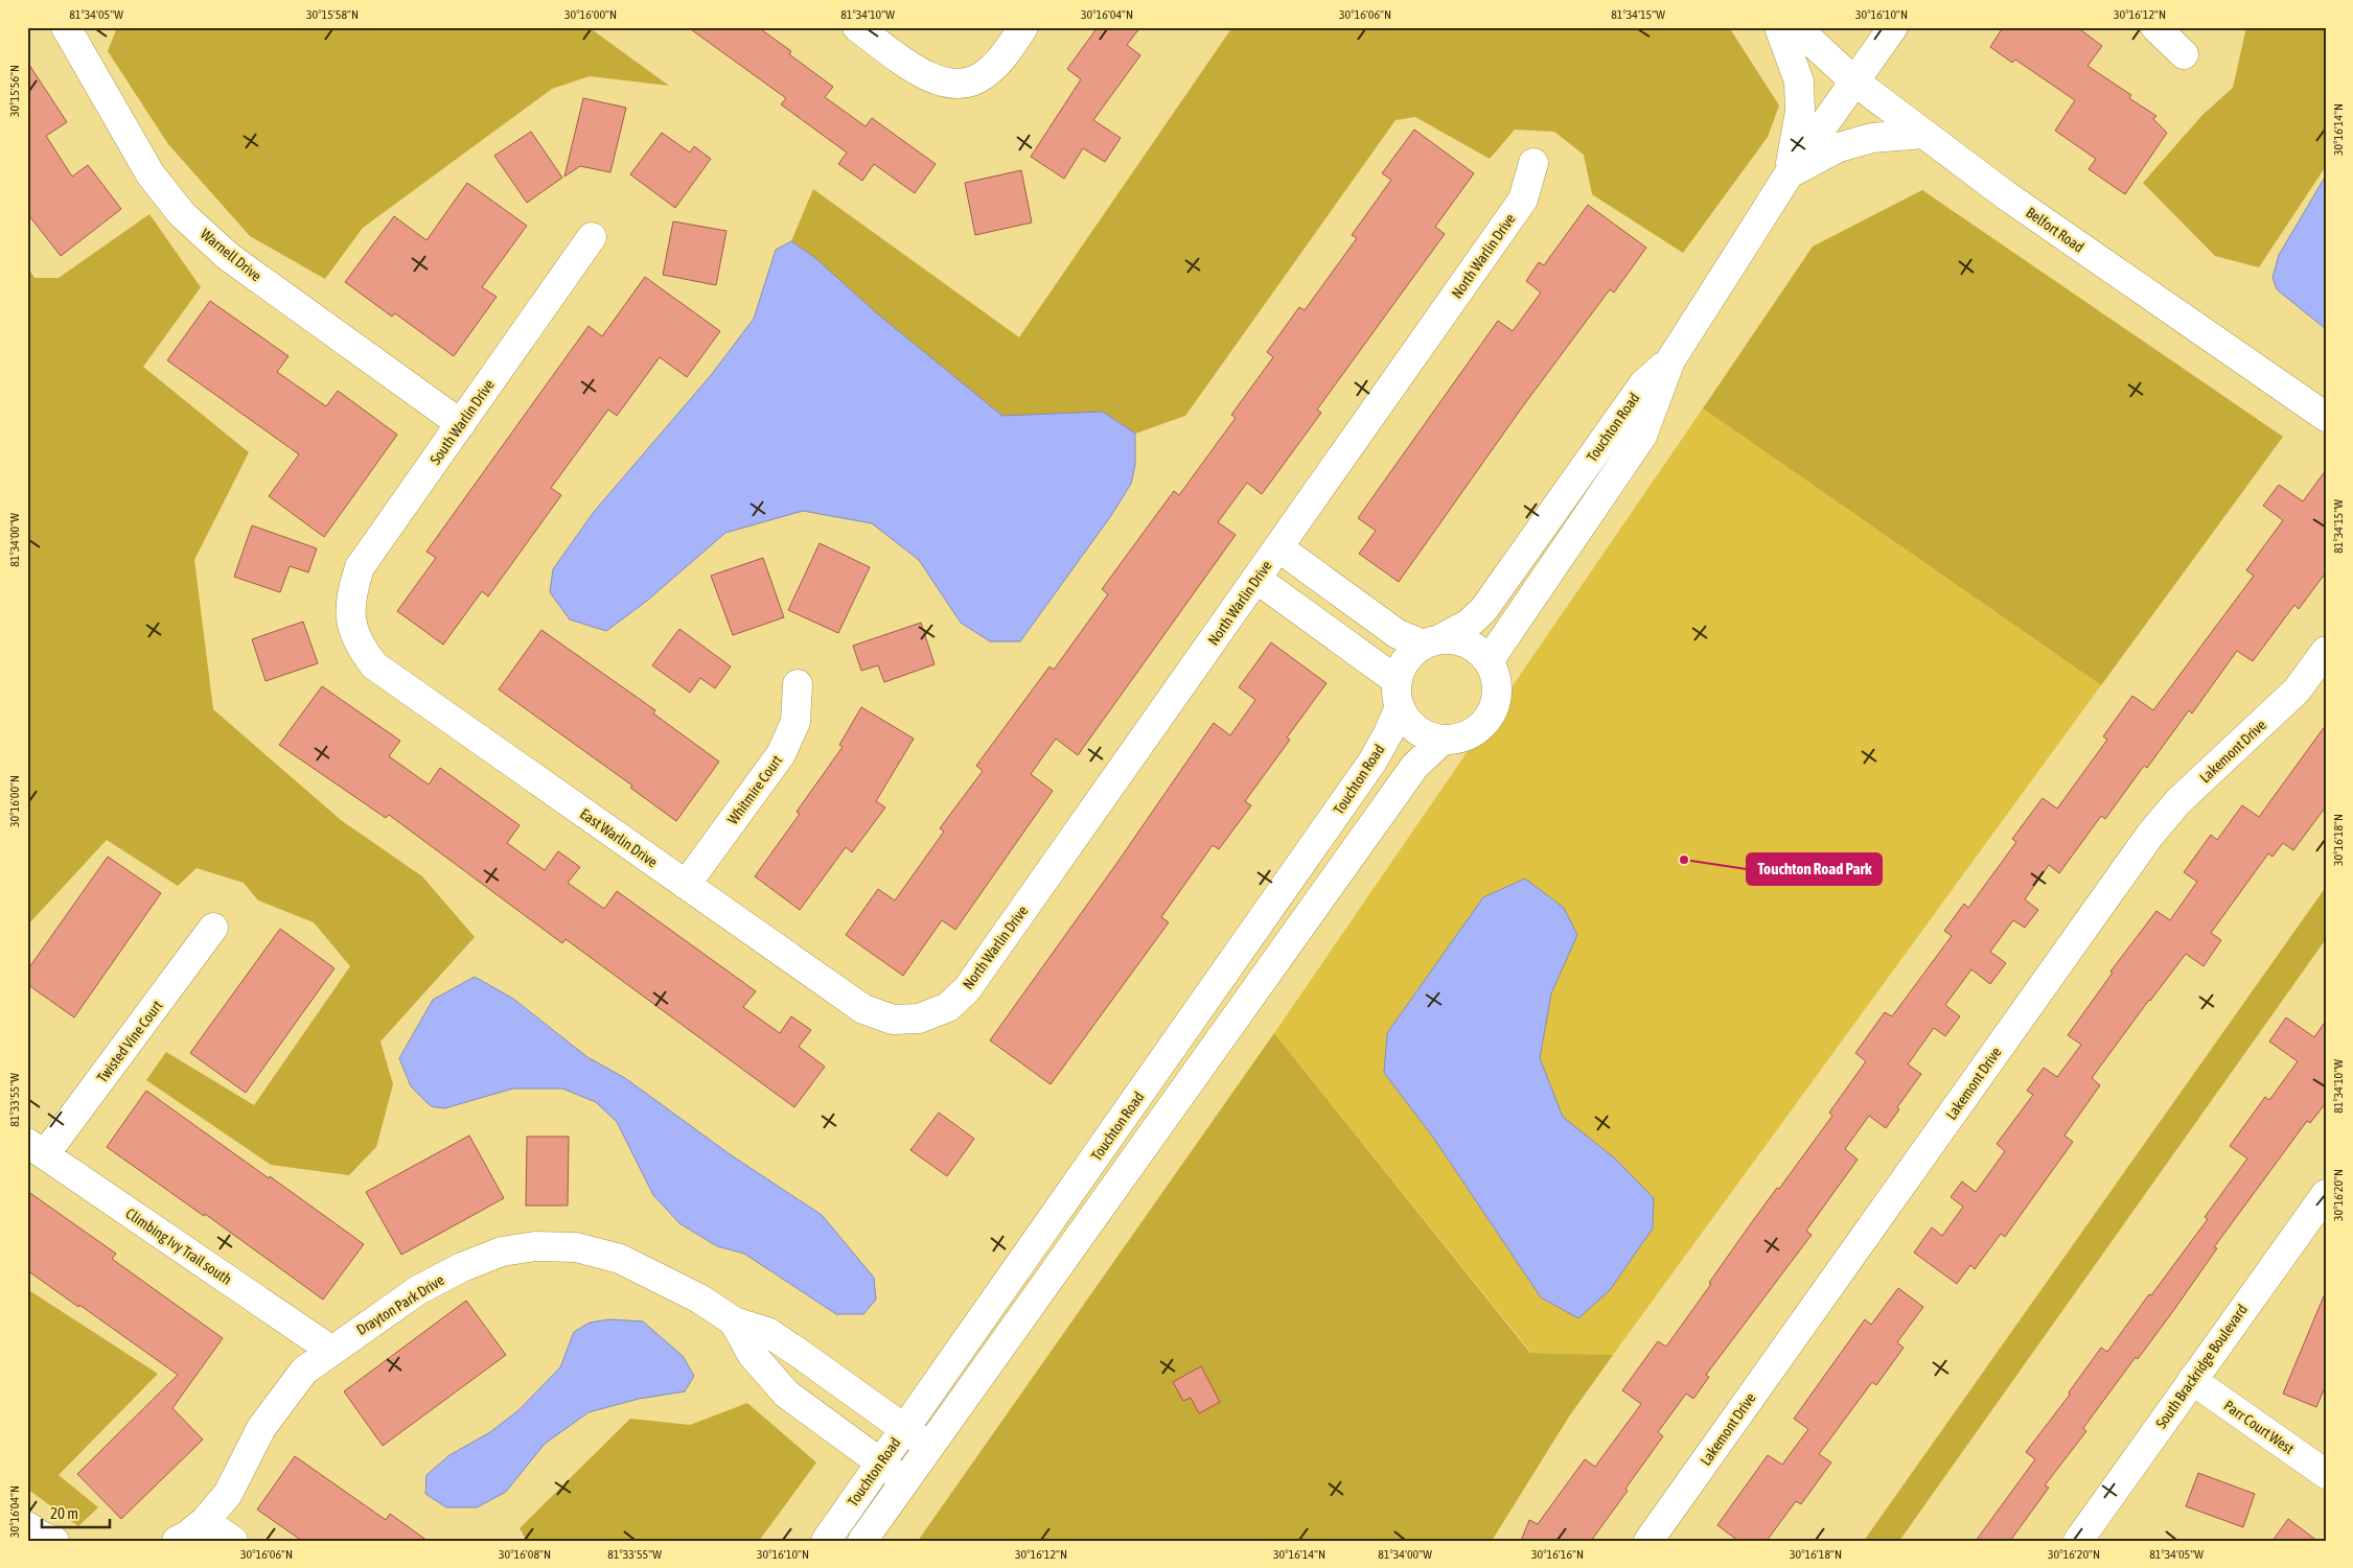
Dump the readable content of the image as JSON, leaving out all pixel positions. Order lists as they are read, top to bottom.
{
  "streets": {
    "street": [
      "Belfort Road",
      "Warnell Drive",
      "North Warlin Drive",
      "South Warlin Drive",
      "Touchton Road",
      "Lakemont Drive",
      "Whitmire Court",
      "East Warlin Drive",
      "Twisted Vine Court",
      "Climbing Ivy Trail south",
      "Drayton Park Drive",
      "South Brackridge Boulevard",
      "Parr Court West"
    ]
  },
  "crossings": [
    ["Belfort Road", "Touchton Road"],
    ["Warnell Drive", "South Warlin Drive"],
    ["North Warlin Drive", "East Warlin Drive"],
    ["South Warlin Drive", "East Warlin Drive"],
    ["Whitmire Court", "East Warlin Drive"],
    ["Twisted Vine Court", "Climbing Ivy Trail south"],
    ["Climbing Ivy Trail south", "Drayton Park Drive"],
    ["South Brackridge Boulevard", "Parr Court West"]
  ],
  "places": ["Touchton Road Park"],
  "scale_bar": "20 m",
  "coordinates": [
    "81°34'05\"W",
    "30°15'58\"N",
    "30°16'00\"N",
    "81°34'10\"W",
    "30°16'04\"N",
    "30°16'06\"N",
    "81°34'15\"W",
    "30°16'10\"N",
    "30°16'12\"N",
    "30°15'56\"N",
    "30°16'14\"N",
    "81°34'00\"W",
    "30°16'18\"N",
    "81°33'55\"W",
    "30°16'20\"N",
    "30°16'08\"N",
    "30°16'16\"N"
  ]
}
